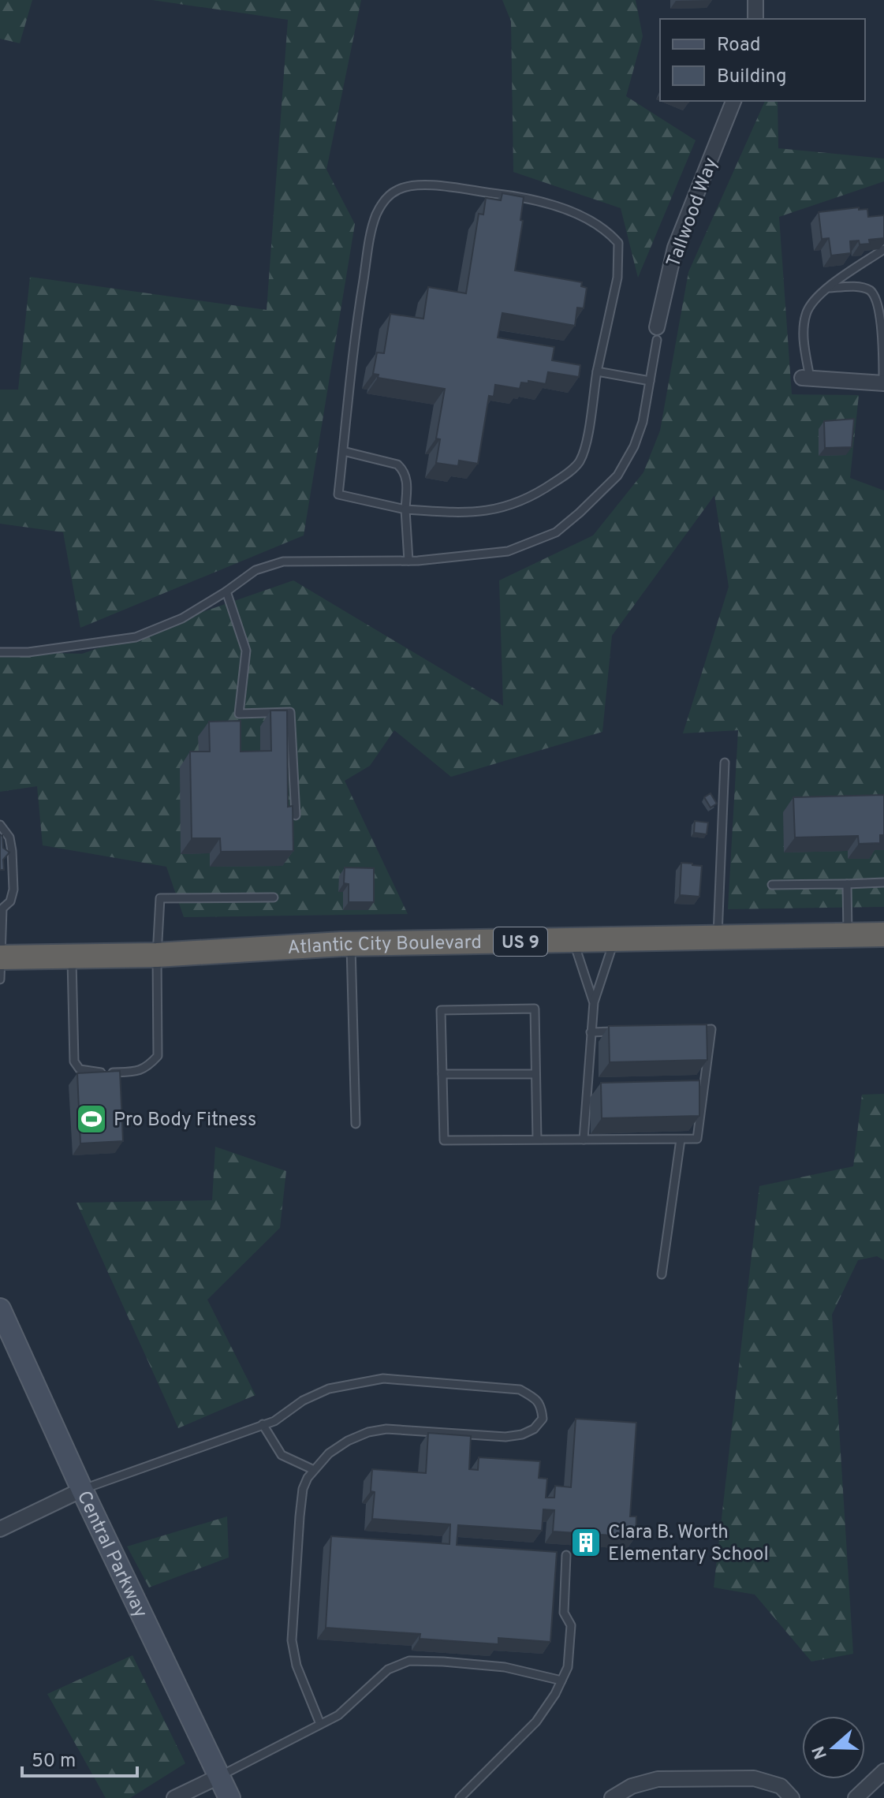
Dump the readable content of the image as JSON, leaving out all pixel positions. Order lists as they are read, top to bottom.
{
  "streets": {
    "highway": ["US 9", "Atlantic City Boulevard"],
    "main road": ["Central Parkway"],
    "street": ["Tallwood Way"]
  },
  "places": {
    "sports": ["Pro Body Fitness"],
    "building": ["Clara B. Worth Elementary School"]
  },
  "legend": ["Road", "Building"],
  "scale_bar": "50 m",
  "north": "left"
}
